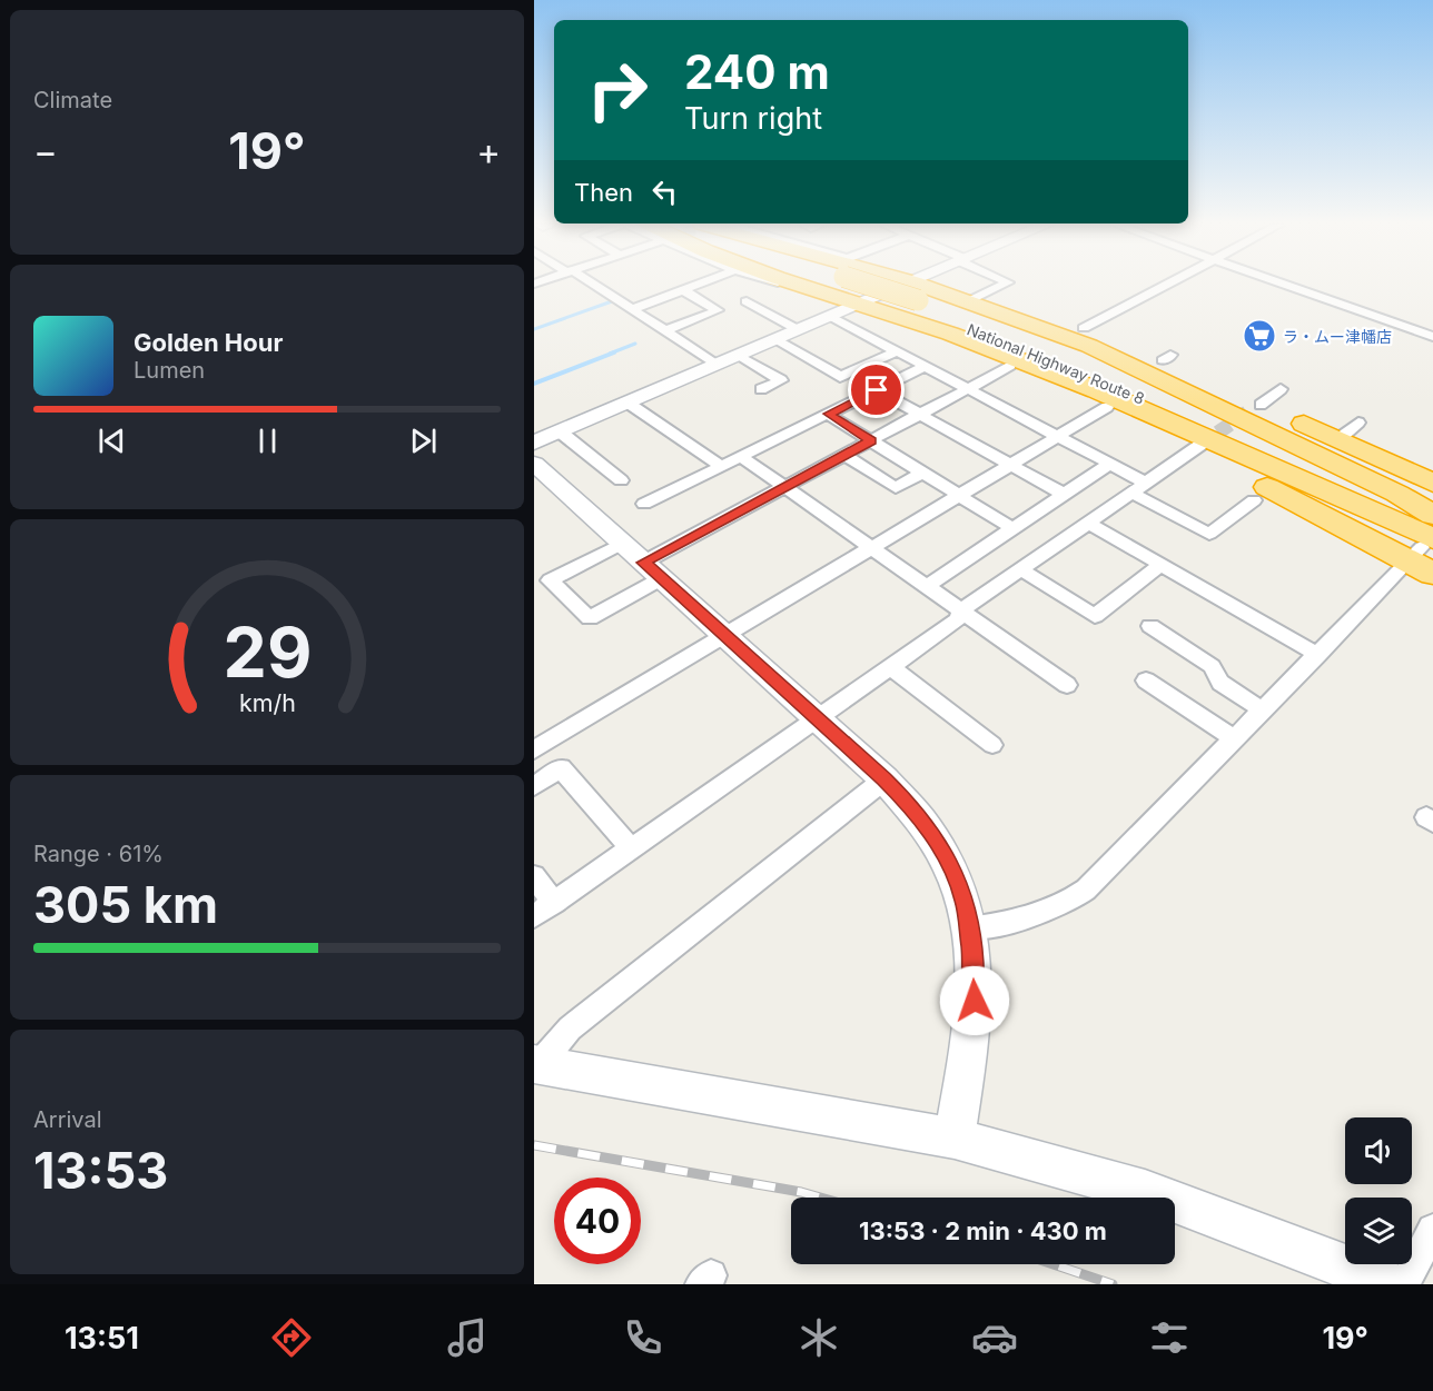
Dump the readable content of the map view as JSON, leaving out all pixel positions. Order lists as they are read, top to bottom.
{
  "streets": {
    "highway": ["National Highway Route 8"]
  },
  "places": {
    "supermarket": ["ラ・ムー津幡店"]
  },
  "page": {
    "tile": [
      "Climate",
      ["Range · 61%", "305 km"],
      ["Arrival", "13:53"]
    ],
    "turn": ["240 m", "Turn right"],
    "heat": ["−", "19°", "+"],
    "then": "Then",
    "song": ["Golden Hour", "Lumen"],
    "limit": "40",
    "trip": "13:53 · 2 min · 430 m",
    "tabs": ["13:51", "19°"],
    "gauge": ["29", "km/h"]
  }
}
